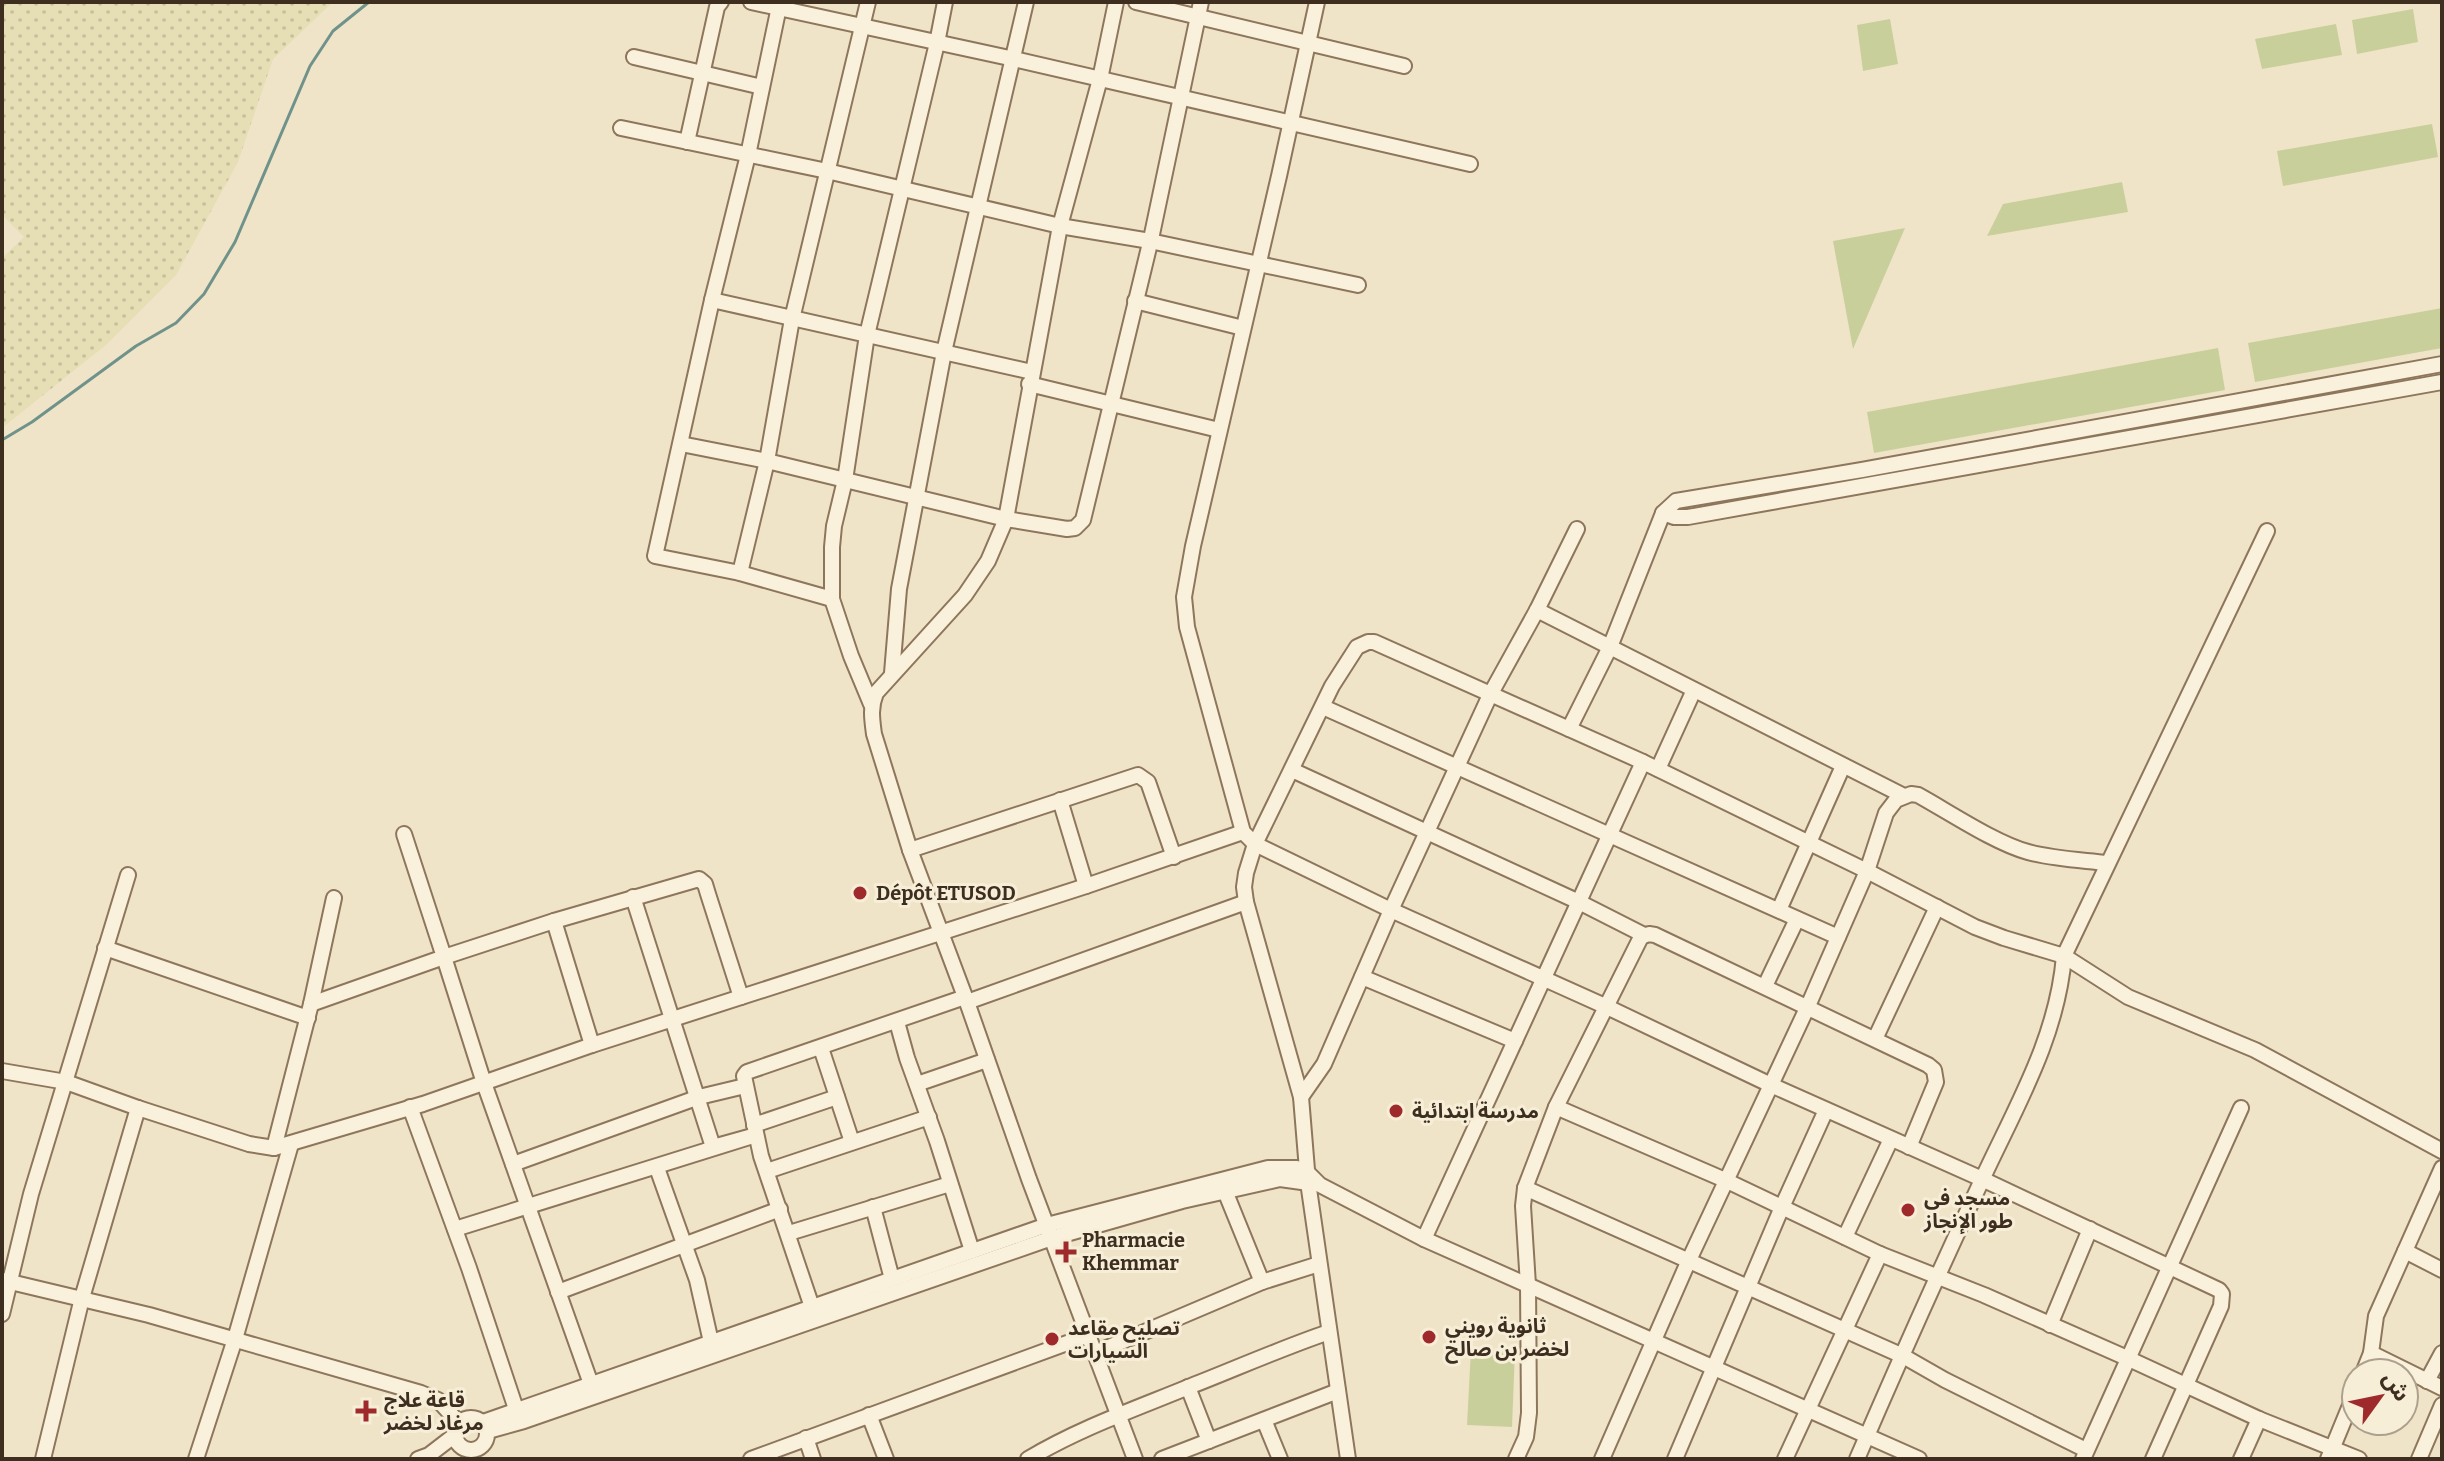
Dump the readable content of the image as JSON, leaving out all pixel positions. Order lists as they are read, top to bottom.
{
  "places": {
    "other": [
      "Dépôt ETUSOD",
      "مدرسة ابتدائية",
      "مسجد في طور الإنجاز",
      "ثانوية رويني لخضر بن صالح",
      "تصليح مقاعد السيارات"
    ],
    "health": ["Pharmacie Khemmar", "قاعة علاج مرغاد لخضر"]
  },
  "north": "top right"
}
